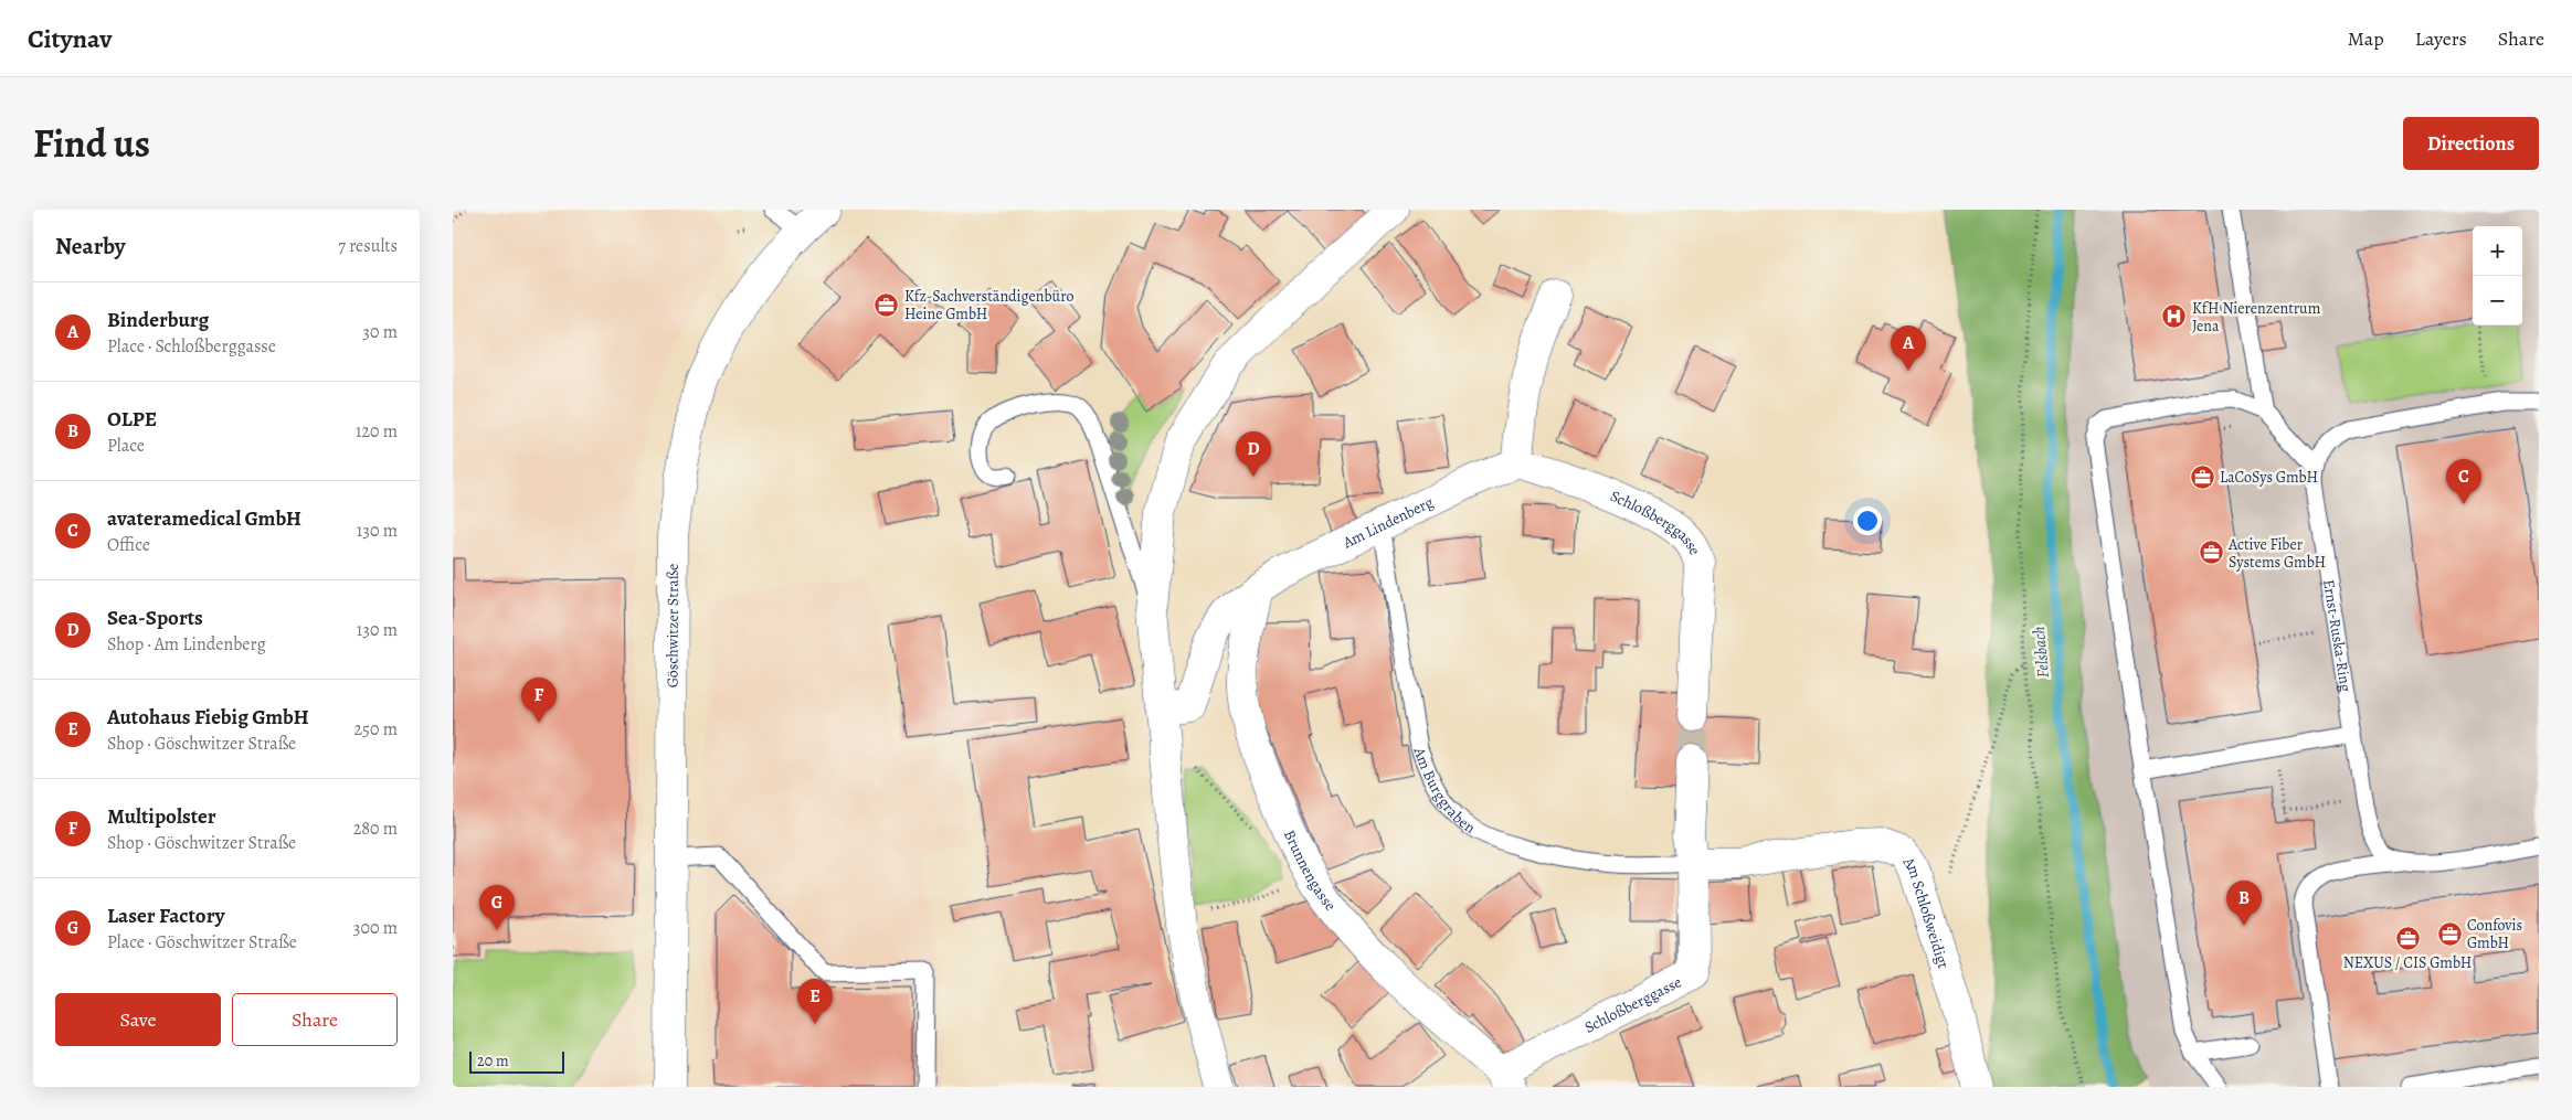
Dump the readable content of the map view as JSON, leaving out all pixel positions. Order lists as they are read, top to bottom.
{
  "streets": {
    "street": [
      "Am Lindenberg",
      "Schloßberggasse",
      "Göschwitzer Straße",
      "Brunnengasse",
      "Am Schloßweidigt"
    ],
    "lane": ["Ernst-Ruska-Ring", "Am Burggraben"]
  },
  "crossings": [
    ["Am Lindenberg", "Schloßberggasse"],
    ["Am Lindenberg", "Am Burggraben"],
    ["Am Lindenberg", "Brunnengasse"],
    ["Schloßberggasse", "Am Burggraben"],
    ["Schloßberggasse", "Brunnengasse"],
    ["Schloßberggasse", "Am Schloßweidigt"],
    ["Am Burggraben", "Am Schloßweidigt"]
  ],
  "water": ["Felsbach"],
  "places": {
    "office": [
      "Kfz-Sachverständigenbüro Heine GmbH",
      "LaCoSys GmbH",
      "Active Fiber Systems GmbH",
      "Confovis GmbH",
      "NEXUS / CIS GmbH"
    ],
    "hospital": ["KfH Nierenzentrum Jena"]
  },
  "scale_bar": "20 m",
  "page": {
    "header": "Citynav",
    "nav": ["Map", "Layers", "Share"],
    "title": "Find us",
    "buttons": [
      "Directions",
      ["Save", "Share"]
    ],
    "heading": ["Nearby", "7 results"],
    "map_buttons": ["+", "−"],
    "list": [
      {
        "mark": "A",
        "name": "Binderburg",
        "note": "Place · Schloßberggasse",
        "value": "30 m"
      },
      {
        "mark": "B",
        "name": "OLPE",
        "note": "Place",
        "value": "120 m"
      },
      {
        "mark": "C",
        "name": "avateramedical GmbH",
        "note": "Office",
        "value": "130 m"
      },
      {
        "mark": "D",
        "name": "Sea-Sports",
        "note": "Shop · Am Lindenberg",
        "value": "130 m"
      },
      {
        "mark": "E",
        "name": "Autohaus Fiebig GmbH",
        "note": "Shop · Göschwitzer Straße",
        "value": "250 m"
      },
      {
        "mark": "F",
        "name": "Multipolster",
        "note": "Shop · Göschwitzer Straße",
        "value": "280 m"
      },
      {
        "mark": "G",
        "name": "Laser Factory",
        "note": "Place · Göschwitzer Straße",
        "value": "300 m"
      }
    ],
    "pins": [
      "A",
      "D",
      "C",
      "F",
      "B",
      "G",
      "E"
    ],
    "scale": "20 m"
  }
}
